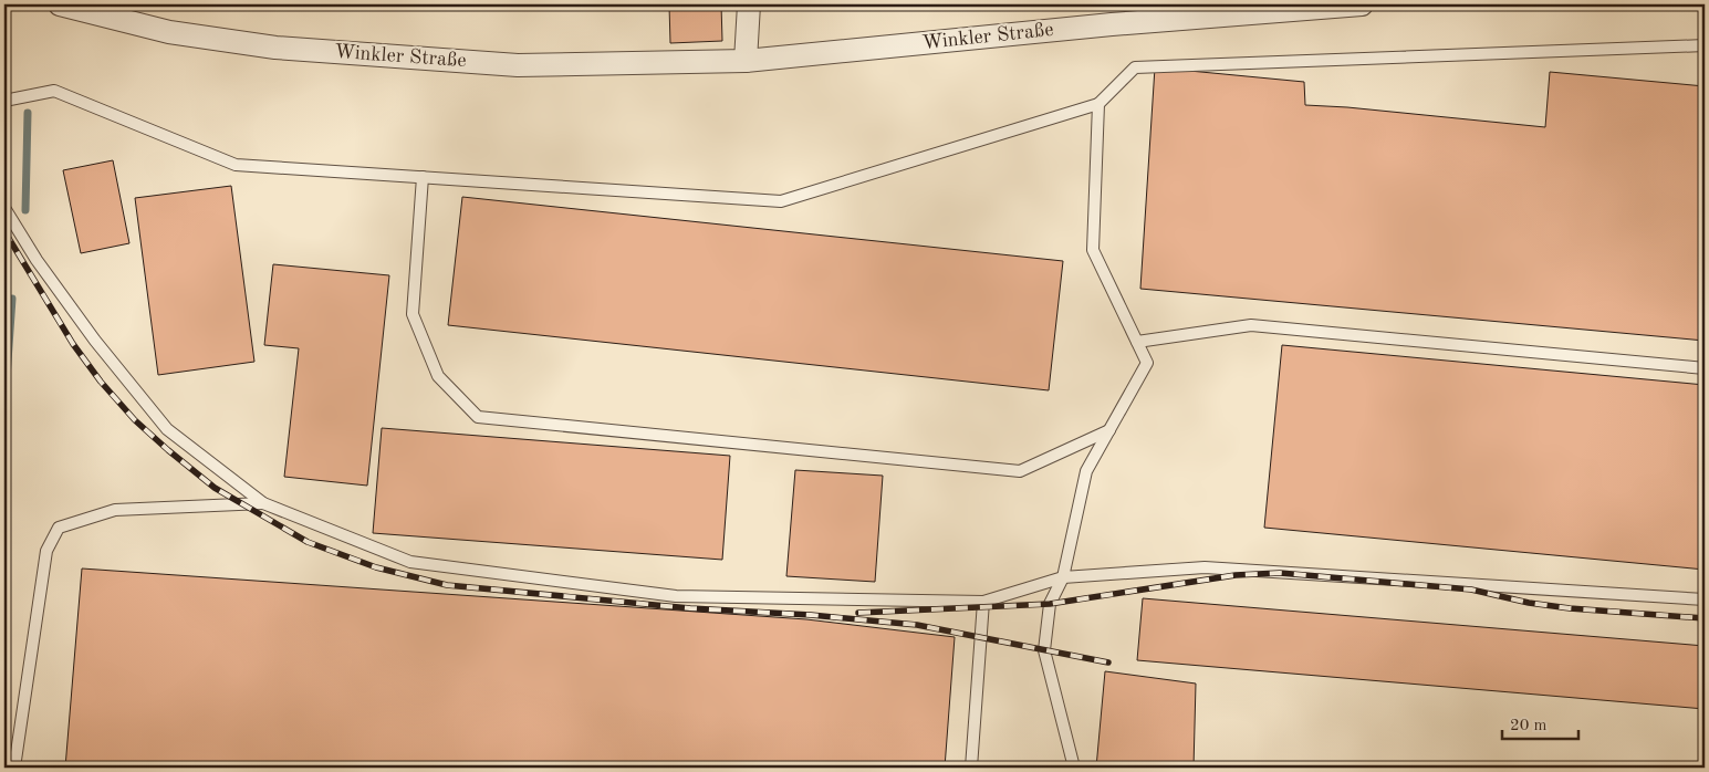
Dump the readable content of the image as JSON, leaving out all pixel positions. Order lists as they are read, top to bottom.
{
  "streets": {
    "street": ["Winkler Straße"]
  },
  "scale_bar": "20 m"
}
